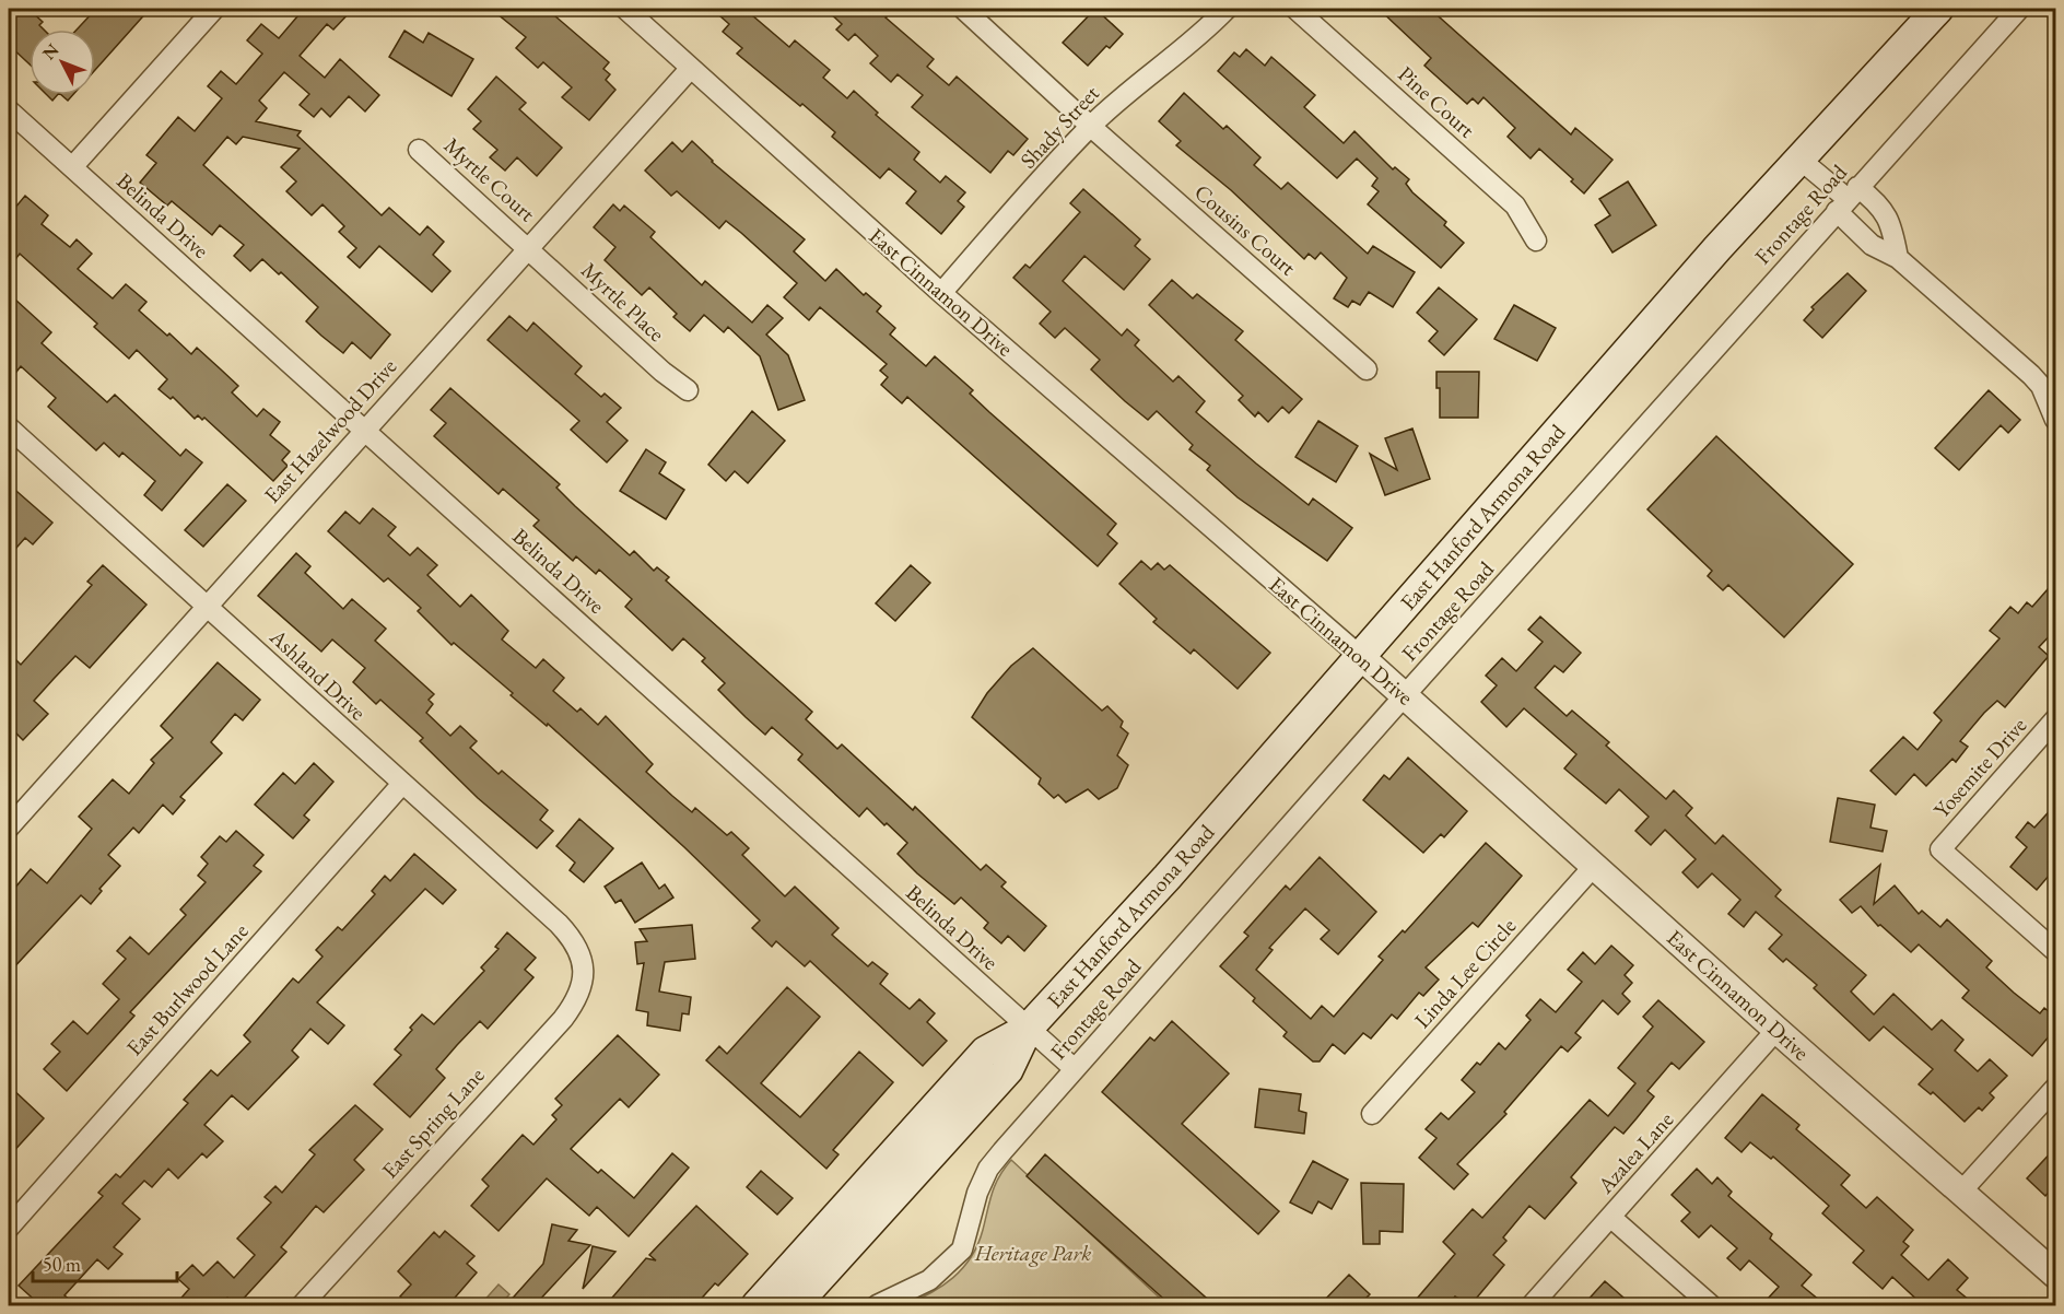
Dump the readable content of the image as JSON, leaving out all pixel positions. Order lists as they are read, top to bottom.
{
  "streets": {
    "main road": ["East Hanford Armona Road"],
    "street": [
      "Pine Court",
      "Shady Street",
      "Myrtle Court",
      "Frontage Road",
      "Belinda Drive",
      "Cousins Court",
      "East Cinnamon Drive",
      "Myrtle Place",
      "East Hazelwood Drive",
      "Ashland Drive",
      "Yosemite Drive",
      "Linda Lee Circle",
      "East Burlwood Lane",
      "East Spring Lane",
      "Azalea Lane"
    ]
  },
  "crossings": [
    ["Shady Street", "Cousins Court"],
    ["Shady Street", "East Cinnamon Drive"],
    ["Myrtle Court", "Myrtle Place"],
    ["Myrtle Court", "East Hazelwood Drive"],
    ["Frontage Road", "Belinda Drive"],
    ["Frontage Road", "East Cinnamon Drive"],
    ["Belinda Drive", "East Hazelwood Drive"],
    ["Belinda Drive", "East Hanford Armona Road"],
    ["East Cinnamon Drive", "East Hazelwood Drive"],
    ["East Cinnamon Drive", "East Hanford Armona Road"],
    ["East Cinnamon Drive", "Linda Lee Circle"],
    ["East Cinnamon Drive", "Azalea Lane"],
    ["Myrtle Place", "East Hazelwood Drive"],
    ["East Hazelwood Drive", "Ashland Drive"],
    ["Ashland Drive", "East Burlwood Lane"],
    ["Ashland Drive", "East Spring Lane"]
  ],
  "parks": ["Heritage Park"],
  "scale_bar": "50 m",
  "north": "top left"
}
